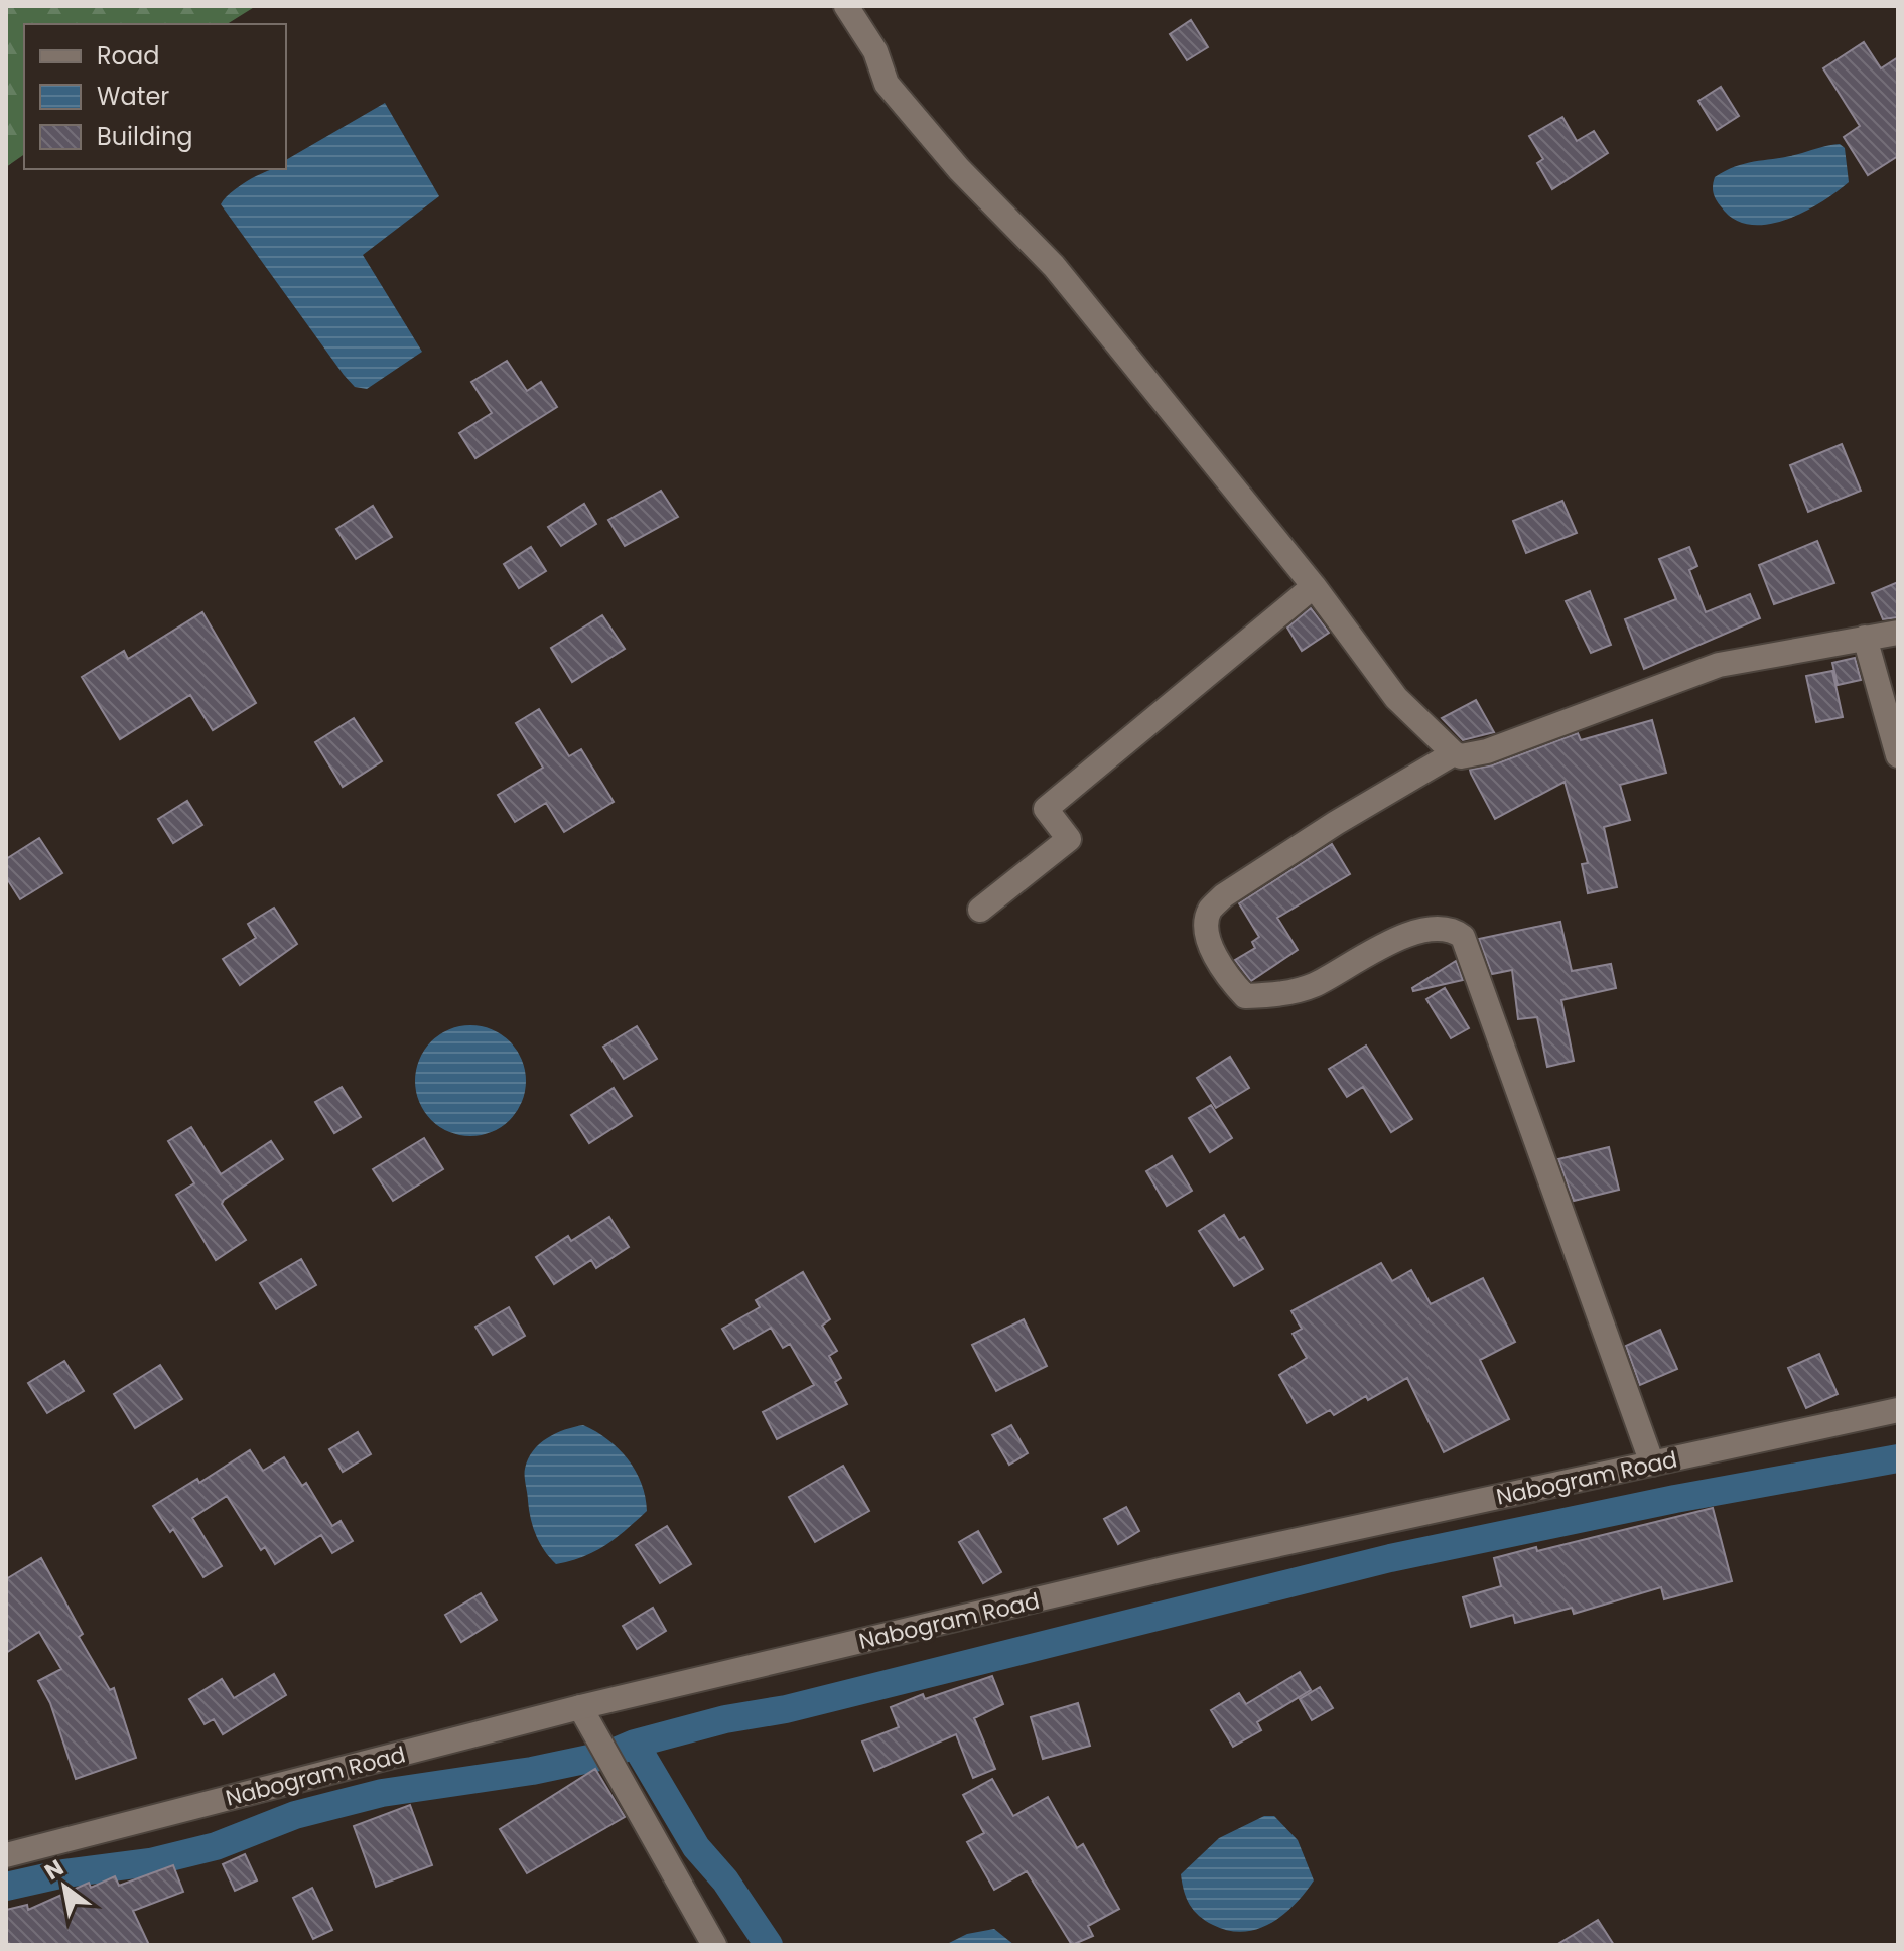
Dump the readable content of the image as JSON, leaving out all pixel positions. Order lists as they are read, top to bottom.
{
  "streets": {
    "street": ["Nabogram Road"]
  },
  "legend": ["Road", "Water", "Building"],
  "north": "top left"
}
